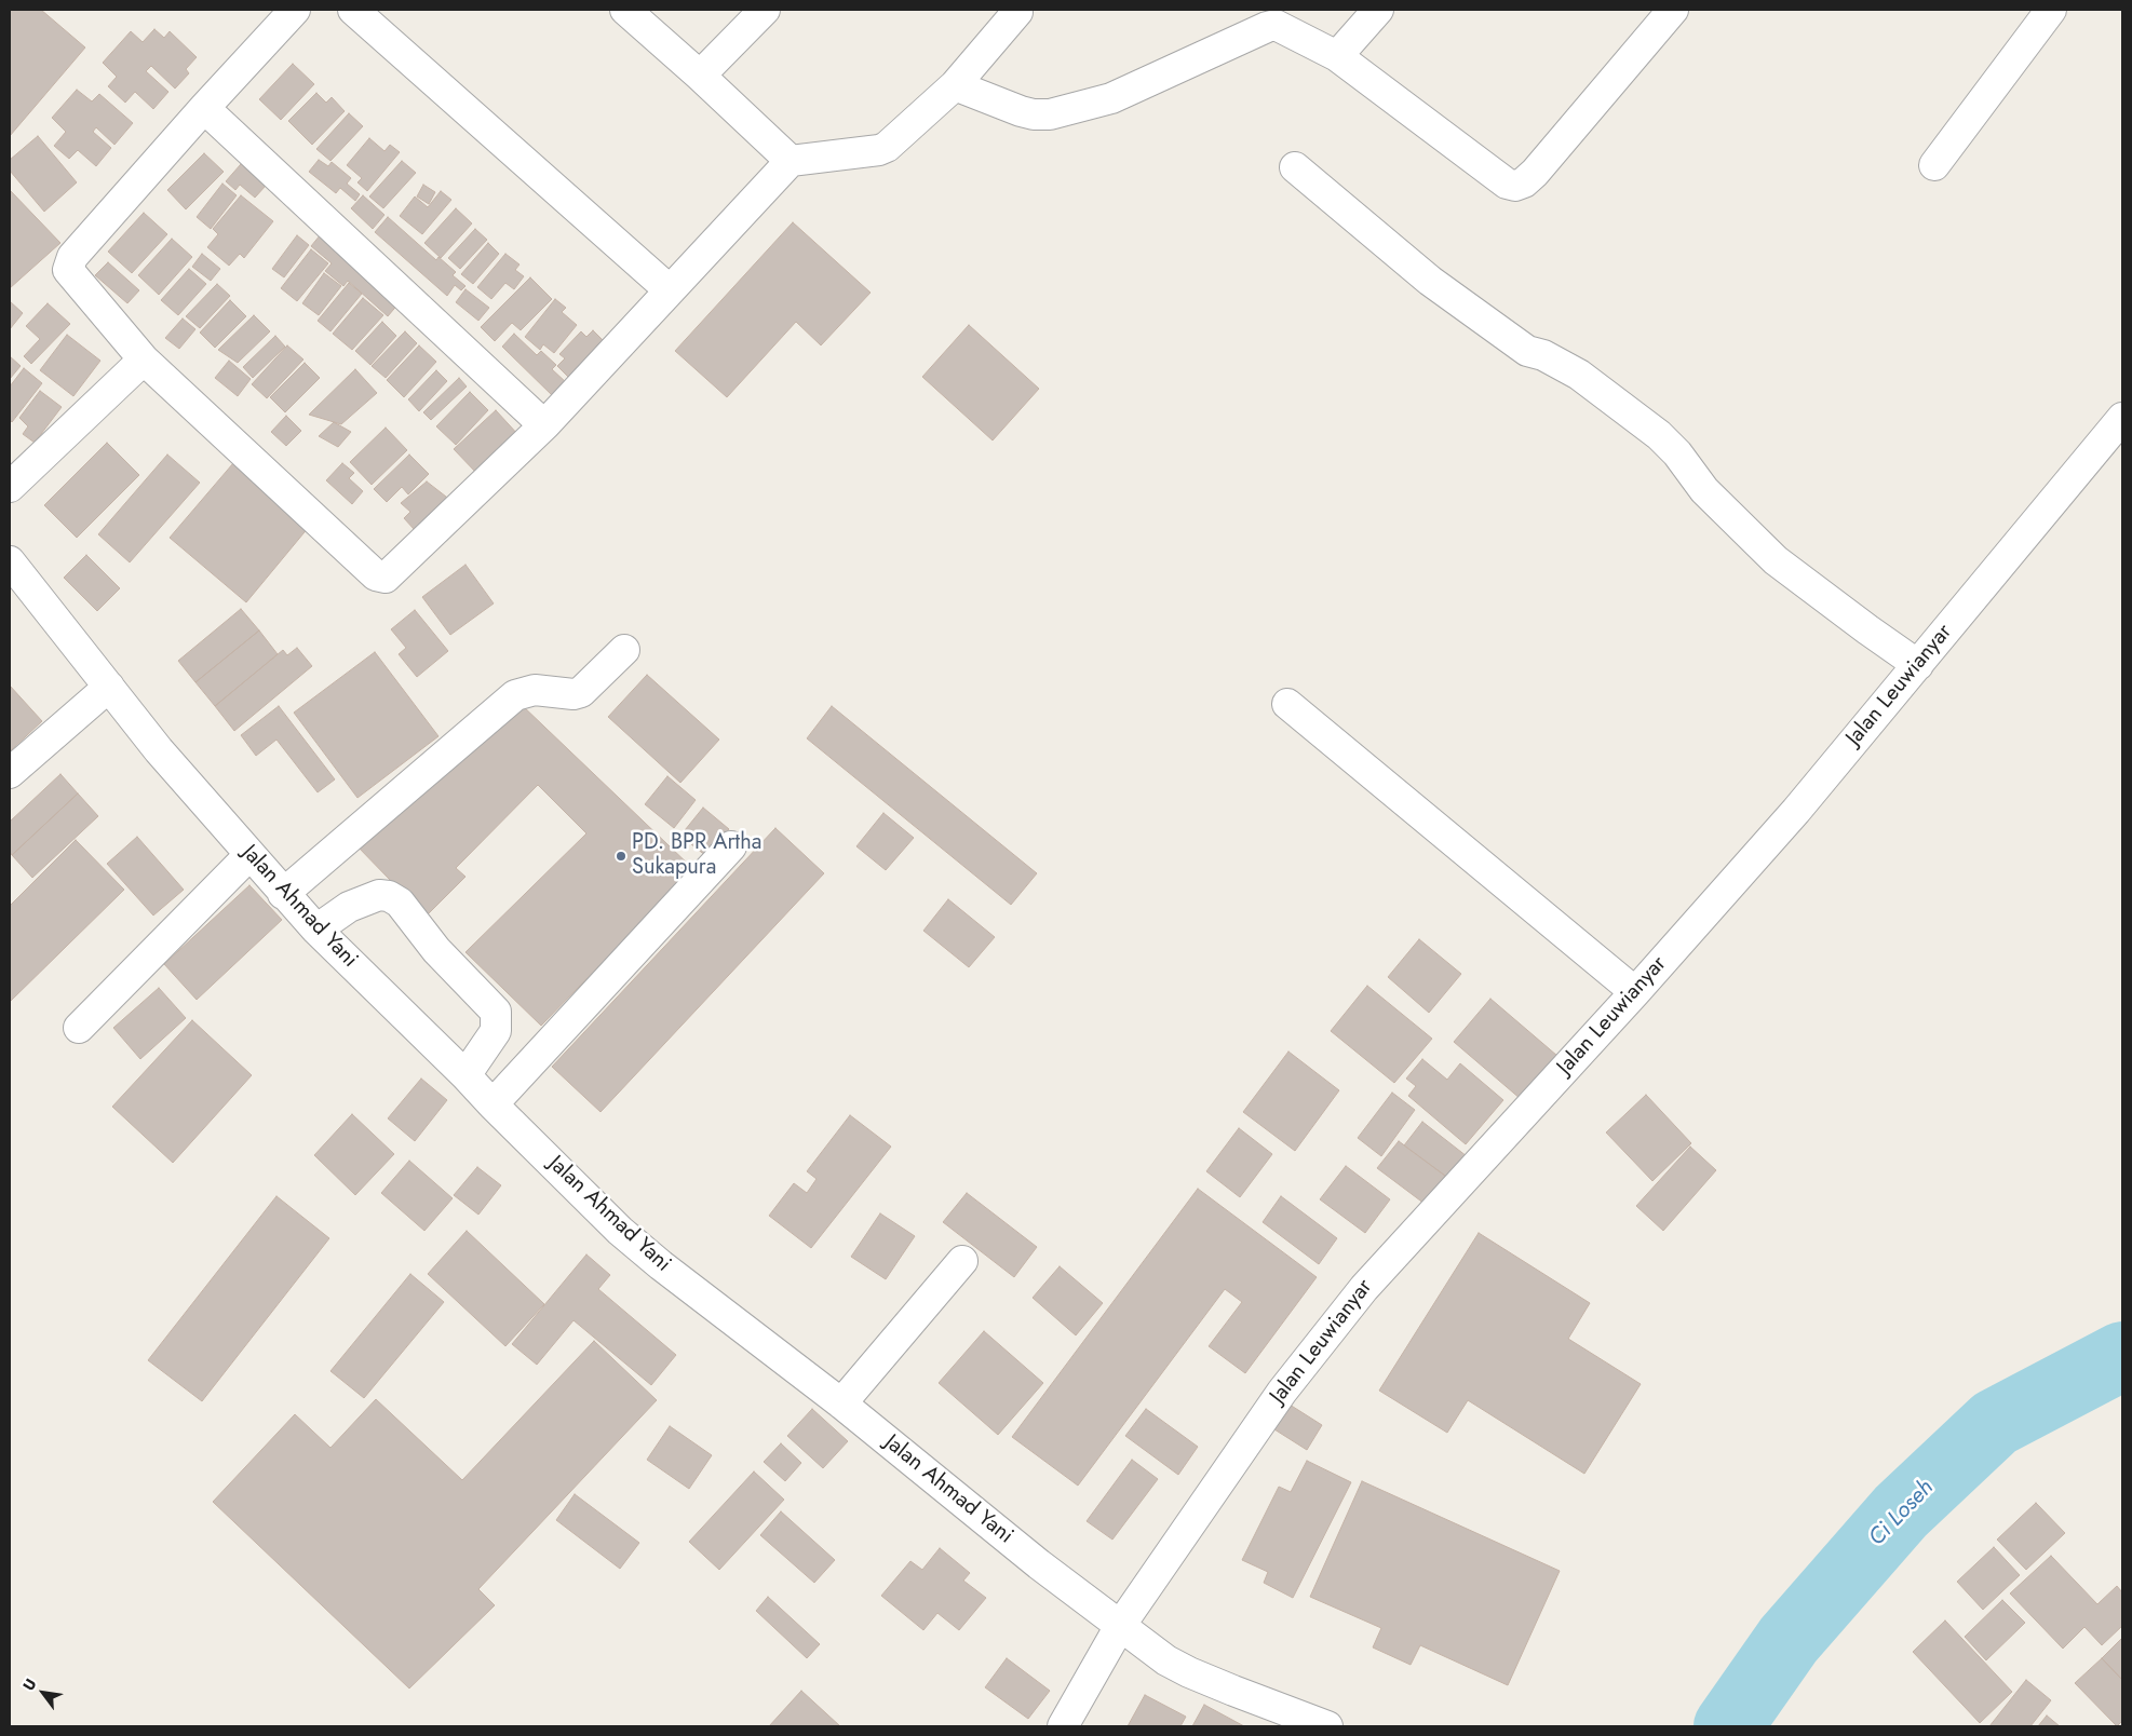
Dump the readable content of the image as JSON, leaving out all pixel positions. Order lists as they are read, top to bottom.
{
  "streets": {
    "street": ["Jalan Leuwianyar", "Jalan Ahmad Yani"]
  },
  "crossings": [
    ["Jalan Leuwianyar", "Jalan Ahmad Yani"]
  ],
  "water": ["Ci Loseh"],
  "places": ["PD. BPR Artha Sukapura"],
  "north": "top left"
}
